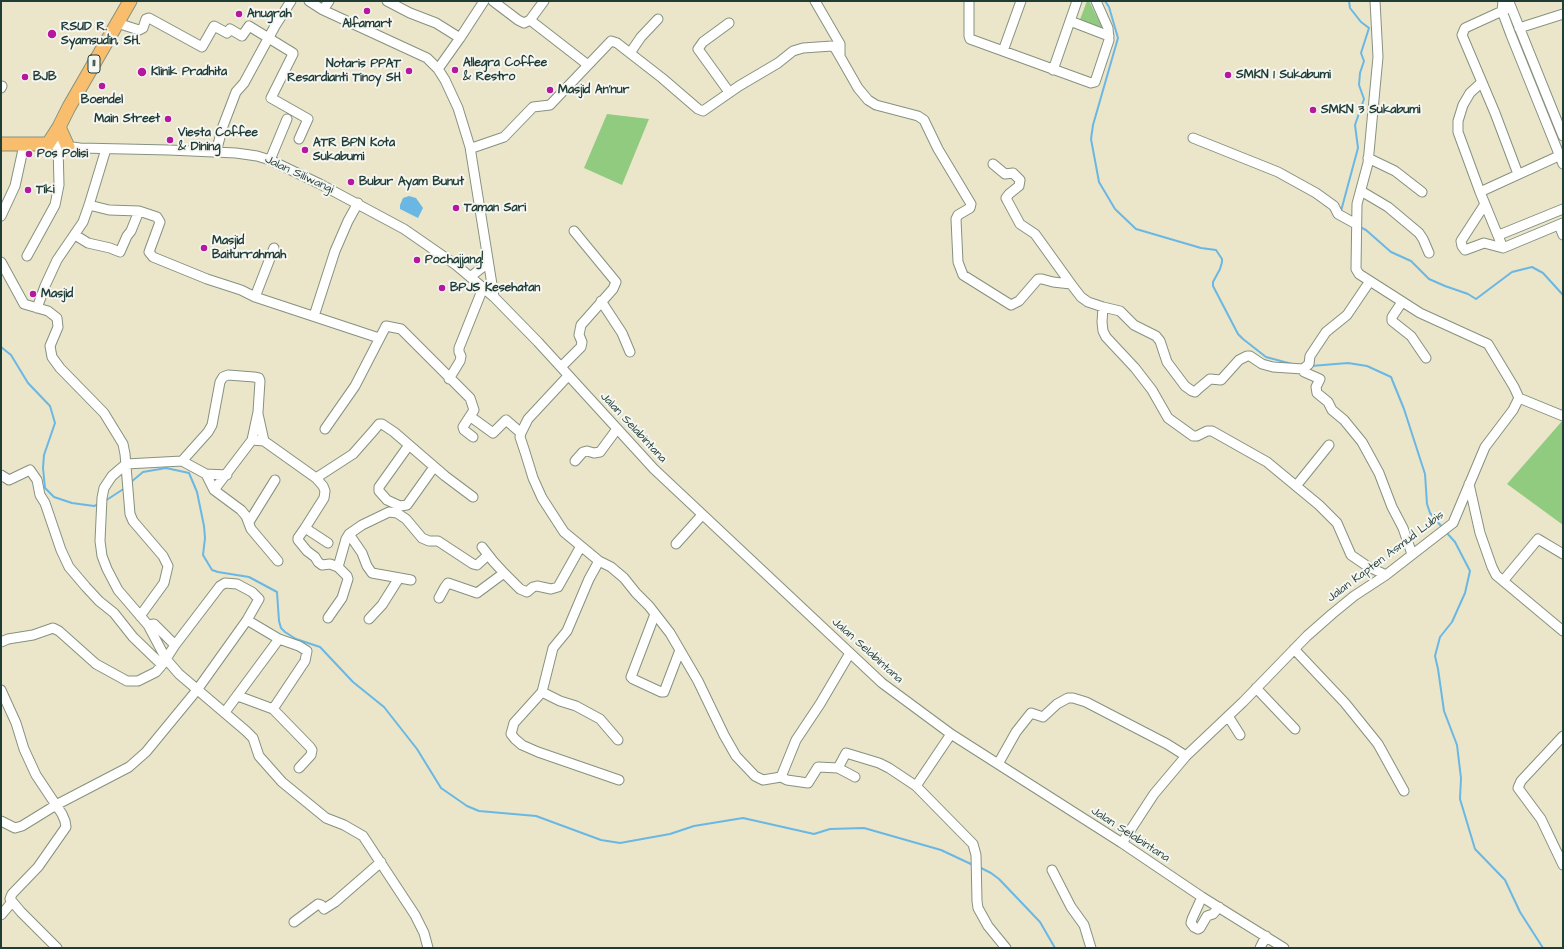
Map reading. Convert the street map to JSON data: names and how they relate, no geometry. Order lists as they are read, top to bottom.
{
  "streets": {
    "highway": ["11", "Jalan Siliwangi"],
    "street": ["Jalan Selabintana", "Jalan Kapten Asmud Lubis"]
  },
  "crossings": [
    ["11", "Jalan Siliwangi"],
    ["Jalan Siliwangi", "Jalan Selabintana"],
    ["Jalan Selabintana", "Jalan Kapten Asmud Lubis"]
  ],
  "places": [
    "Alfamart",
    "Anugrah",
    "RSUD R. Syamsudin, SH.",
    "Allegra Coffee & Restro",
    "Notaris PPAT Resardianti Tinoy SH",
    "Klinik Pradhita",
    "SMKN 1 Sukabumi",
    "BJB",
    "Boendel",
    "Masjid An’nur",
    "SMKN 3 Sukabumi",
    "Main Street",
    "Viesta Coffee & Dining",
    "ATR BPN Kota Sukabumi",
    "Pos Polisi",
    "Bubur Ayam Bunut",
    "Tiki",
    "Taman Sari",
    "Masjid Baiturrahmah",
    "Pochajjang!",
    "BPJS Kesehatan",
    "Masjid"
  ]
}
